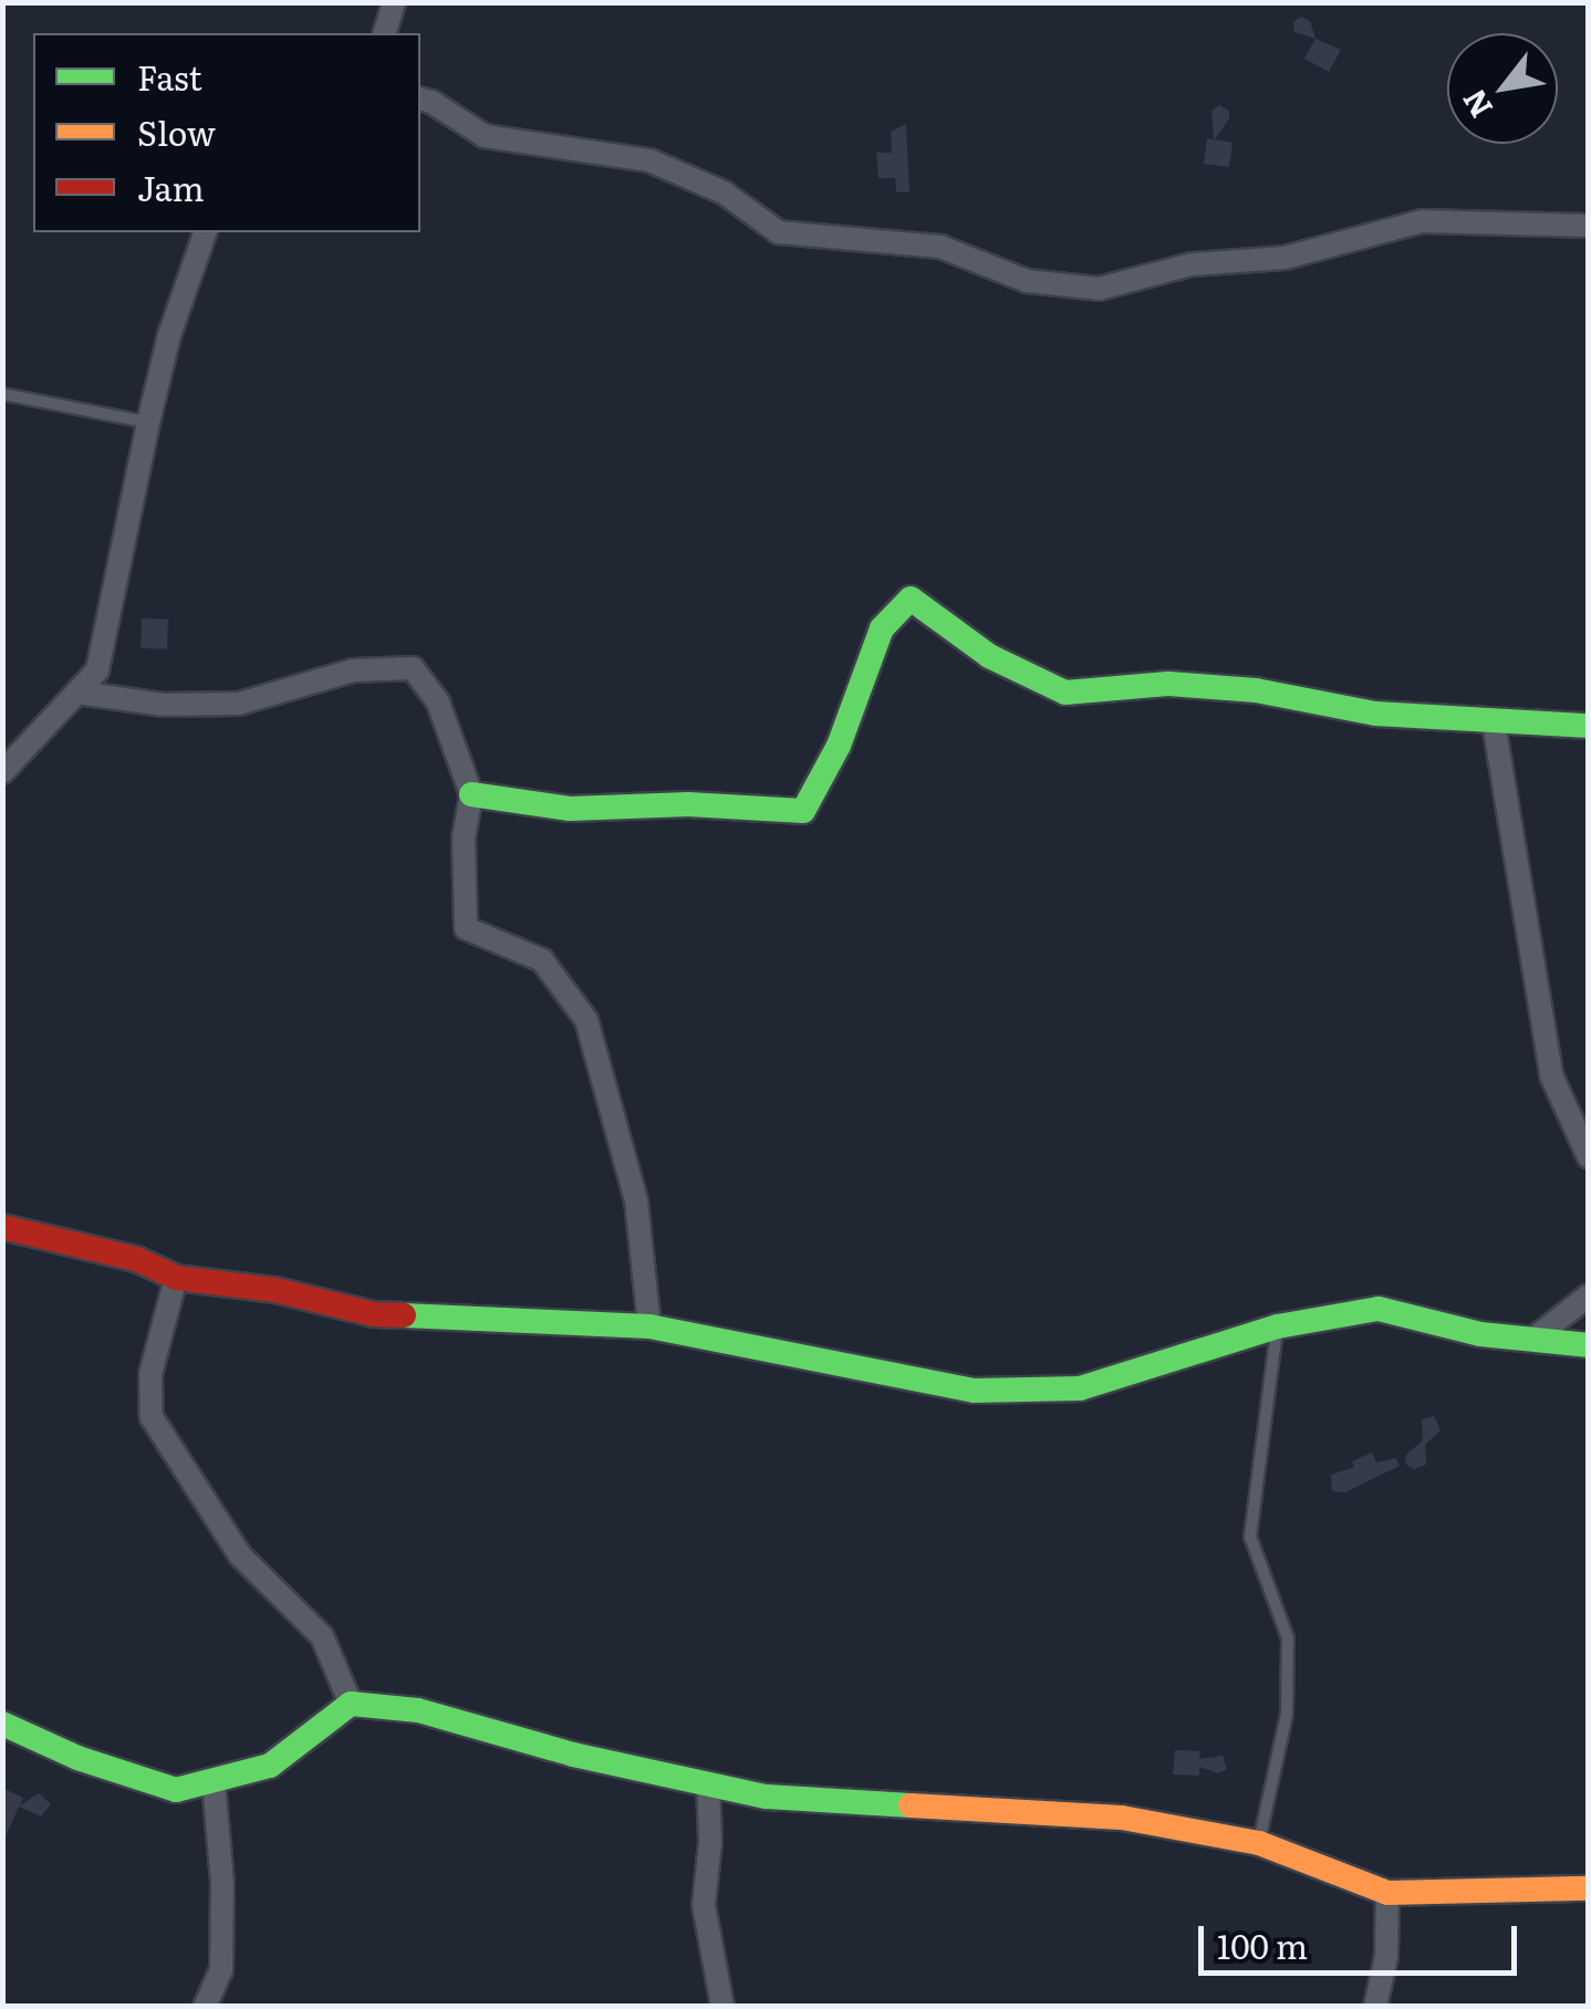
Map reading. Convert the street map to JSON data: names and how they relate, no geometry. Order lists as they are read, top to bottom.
{
  "legend": ["Fast", "Slow", "Jam"],
  "scale_bar": "100 m",
  "north": "bottom left"
}
